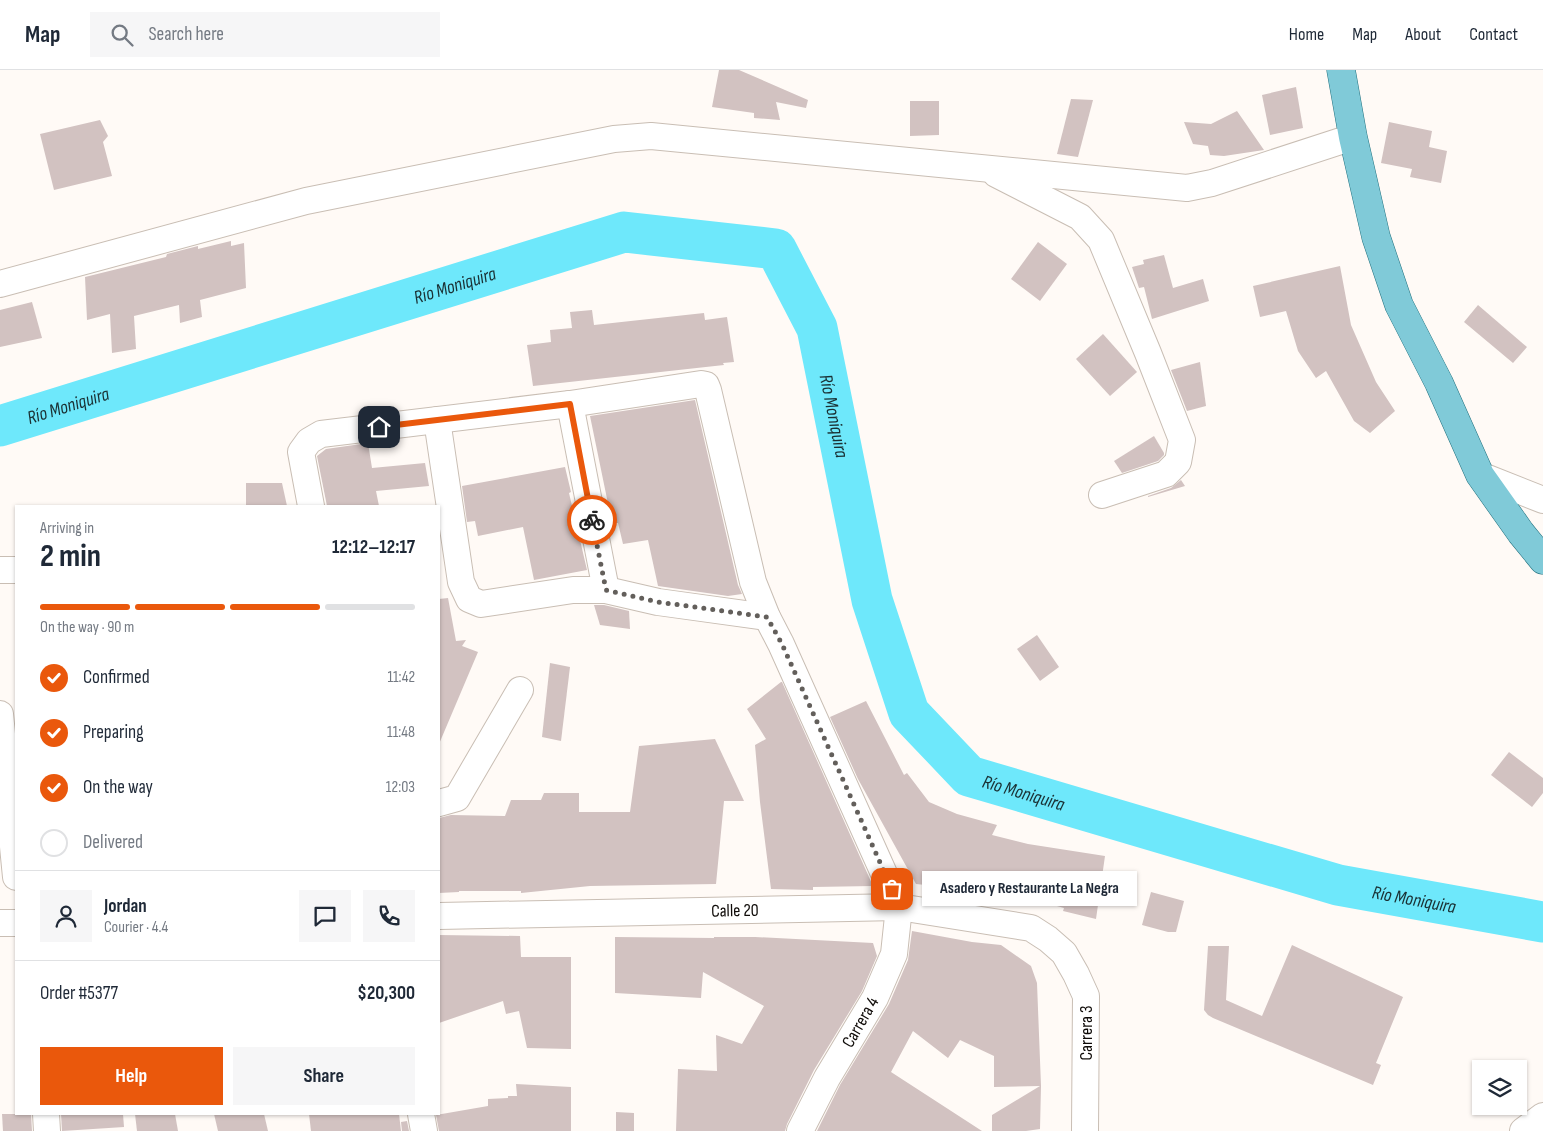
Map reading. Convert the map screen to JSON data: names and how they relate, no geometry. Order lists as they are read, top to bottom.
{
  "streets": {
    "street": ["Calle 20", "Carrera 4", "Carrera 3"]
  },
  "crossings": [
    ["Calle 20", "Carrera 4"],
    ["Calle 20", "Carrera 3"]
  ],
  "water": ["Río Moniquira"],
  "places": ["Asadero y Restaurante La Negra"],
  "page": {
    "header": "Map",
    "search": "Search here",
    "nav": [
      "Home",
      "Map",
      "About",
      "Contact"
    ],
    "heading": ["2 min", "Arriving in", "12:12–12:17"],
    "panel": [
      "Jordan",
      "Courier · 4.4",
      "Order #5377",
      "$20,300"
    ],
    "bar": "On the way · 90 m",
    "list": [
      ["Confirmed", "11:42"],
      ["Preparing", "11:48"],
      ["On the way", "12:03"],
      "Delivered"
    ],
    "bubble": "Asadero y Restaurante La Negra",
    "buttons": ["Help", "Share"]
  }
}
